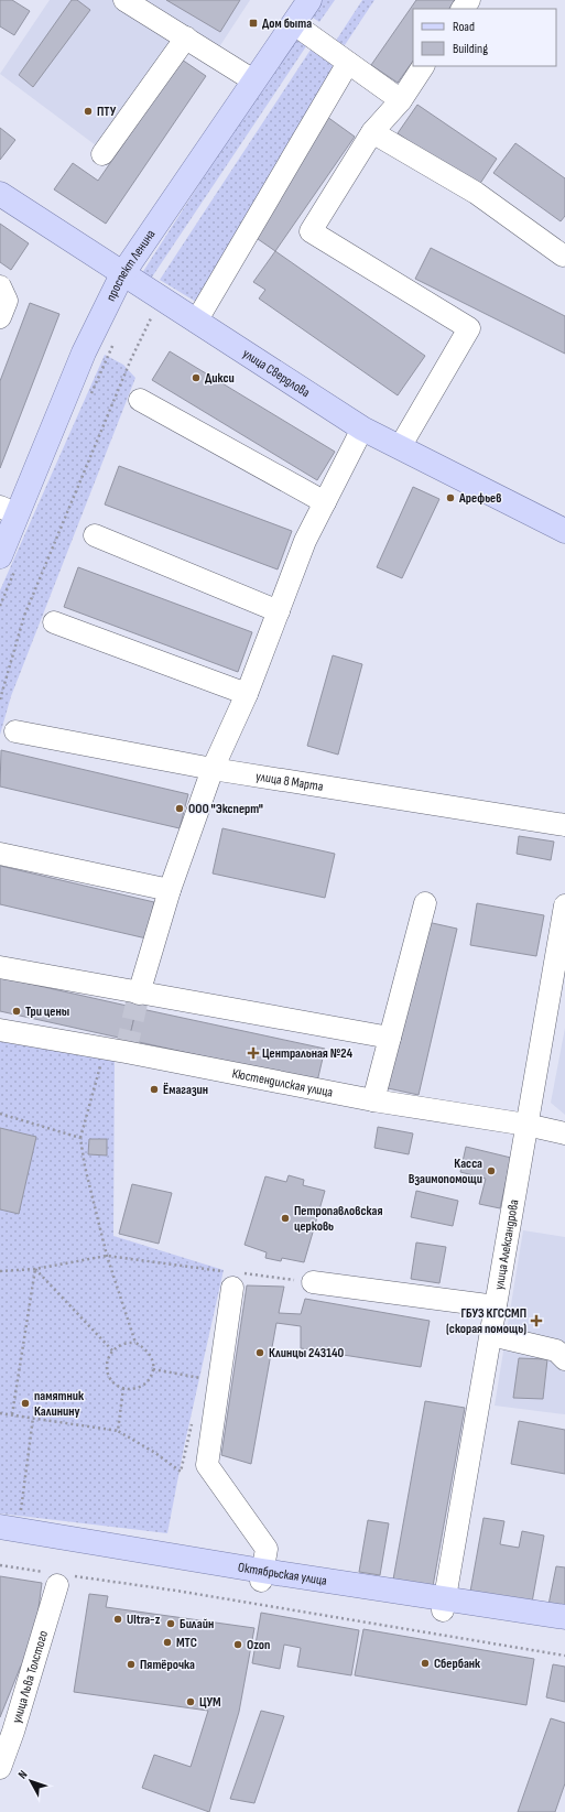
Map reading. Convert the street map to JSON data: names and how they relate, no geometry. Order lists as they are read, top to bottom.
{
  "streets": {
    "main road": ["проспект Ленина", "улица Свердлова", "Октябрьская улица"],
    "street": [
      "улица 8 Марта",
      "Кюстендилская улица",
      "улица Александрова",
      "улица Льва Толстого"
    ]
  },
  "crossings": [
    ["проспект Ленина", "улица Свердлова"],
    ["Кюстендилская улица", "улица Александрова"],
    ["улица Александрова", "Октябрьская улица"]
  ],
  "places": {
    "transit": ["Дом быта"],
    "other": [
      "ПТУ",
      "Дикси",
      "Арефьев",
      "ООО \"Эксперт\"",
      "Три цены",
      "Ёмагазин",
      "Касса Взаимопомощи",
      "Петропавловская церковь",
      "Клинцы 243140",
      "памятник Калинину",
      "Ultra-z",
      "Билайн",
      "МТС",
      "Ozon",
      "Сбербанк",
      "Пятёрочка",
      "ЦУМ"
    ],
    "health": ["Центральная №24", "ГБУЗ КГССМП (скорая помощь)"]
  },
  "legend": ["Road", "Building"],
  "north": "top left"
}
